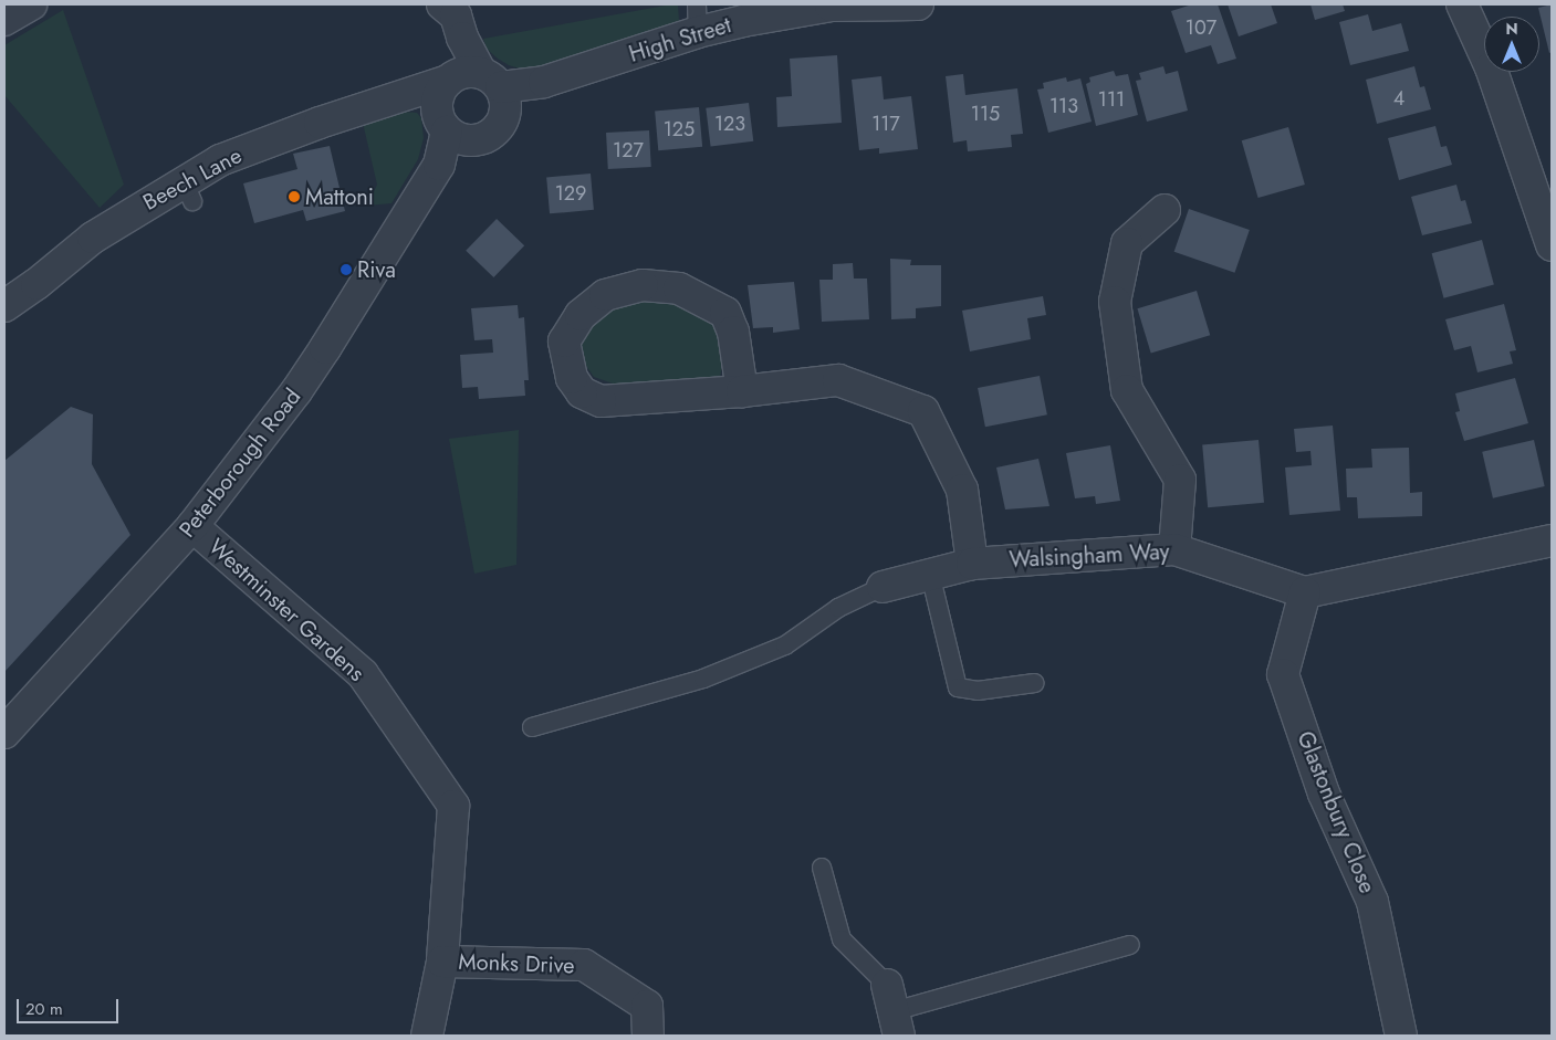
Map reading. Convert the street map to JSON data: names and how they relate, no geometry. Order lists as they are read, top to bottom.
{
  "streets": {
    "street": [
      "High Street",
      "Beech Lane",
      "Peterborough Road",
      "Walsingham Way",
      "Westminster Gardens",
      "Glastonbury Close",
      "Monks Drive"
    ]
  },
  "crossings": [
    ["High Street", "Beech Lane"],
    ["High Street", "Peterborough Road"],
    ["Beech Lane", "Peterborough Road"],
    ["Peterborough Road", "Westminster Gardens"],
    ["Walsingham Way", "Glastonbury Close"],
    ["Westminster Gardens", "Monks Drive"]
  ],
  "places": ["Mattoni", "Riva"],
  "house_numbers": [
    "107",
    "4",
    "111",
    "113",
    "115",
    "123",
    "117",
    "125",
    "127",
    "129"
  ],
  "scale_bar": "20 m",
  "north": "top"
}
